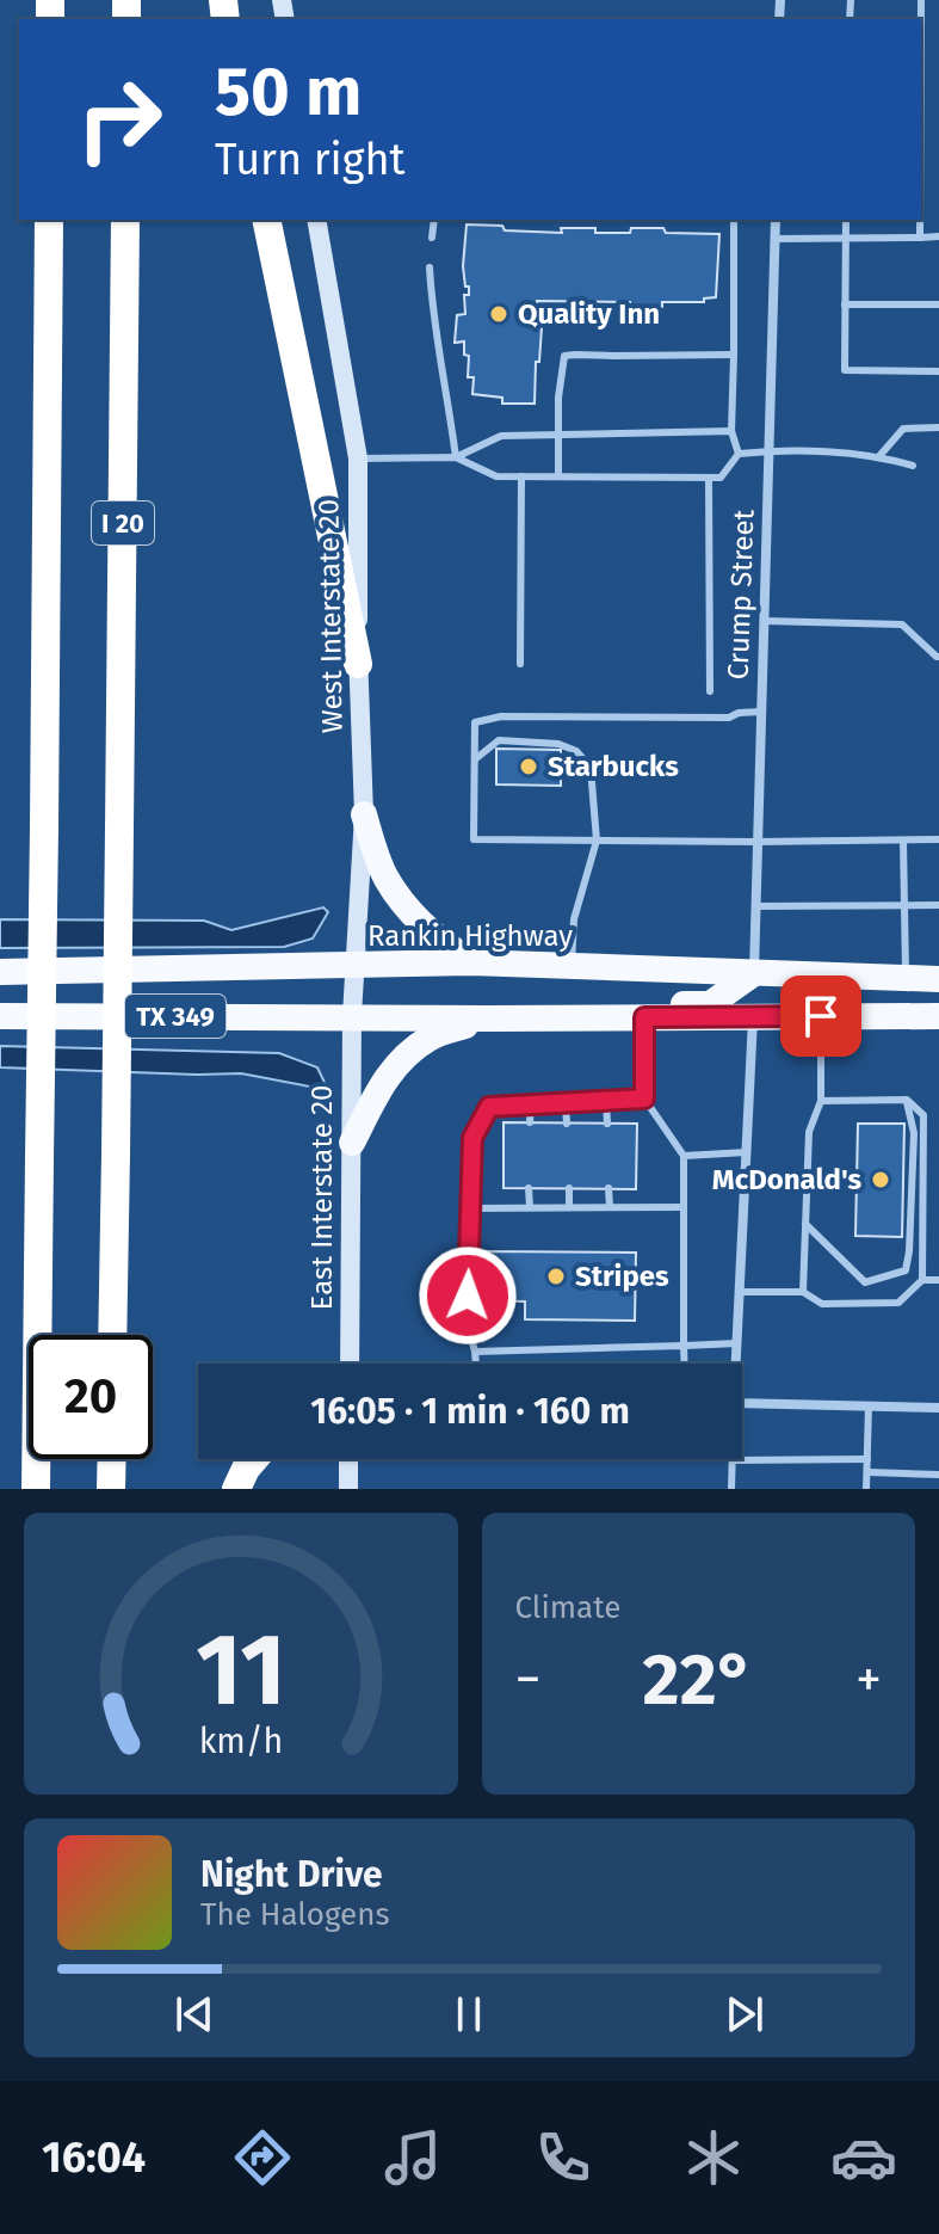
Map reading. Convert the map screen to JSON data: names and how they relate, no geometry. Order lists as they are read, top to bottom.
{
  "streets": {
    "highway": ["I 20", "Rankin Highway", "TX 349"],
    "main road": ["West Interstate 20", "East Interstate 20"],
    "street": ["Crump Street"]
  },
  "crossings": [
    ["Crump Street", "Rankin Highway"],
    ["West Interstate 20", "Rankin Highway"],
    ["West Interstate 20", "TX 349"],
    ["West Interstate 20", "East Interstate 20"],
    ["TX 349", "East Interstate 20"]
  ],
  "places": [
    "Quality Inn",
    "Starbucks",
    "McDonald's",
    "Stripes"
  ],
  "page": {
    "turn": ["50 m", "Turn right"],
    "limit": "20",
    "trip": "16:05 · 1 min · 160 m",
    "tile": "Climate",
    "heat": ["−", "22°", "+"],
    "song": ["Night Drive", "The Halogens"],
    "tabs": "16:04",
    "gauge": ["11", "km/h"]
  }
}
